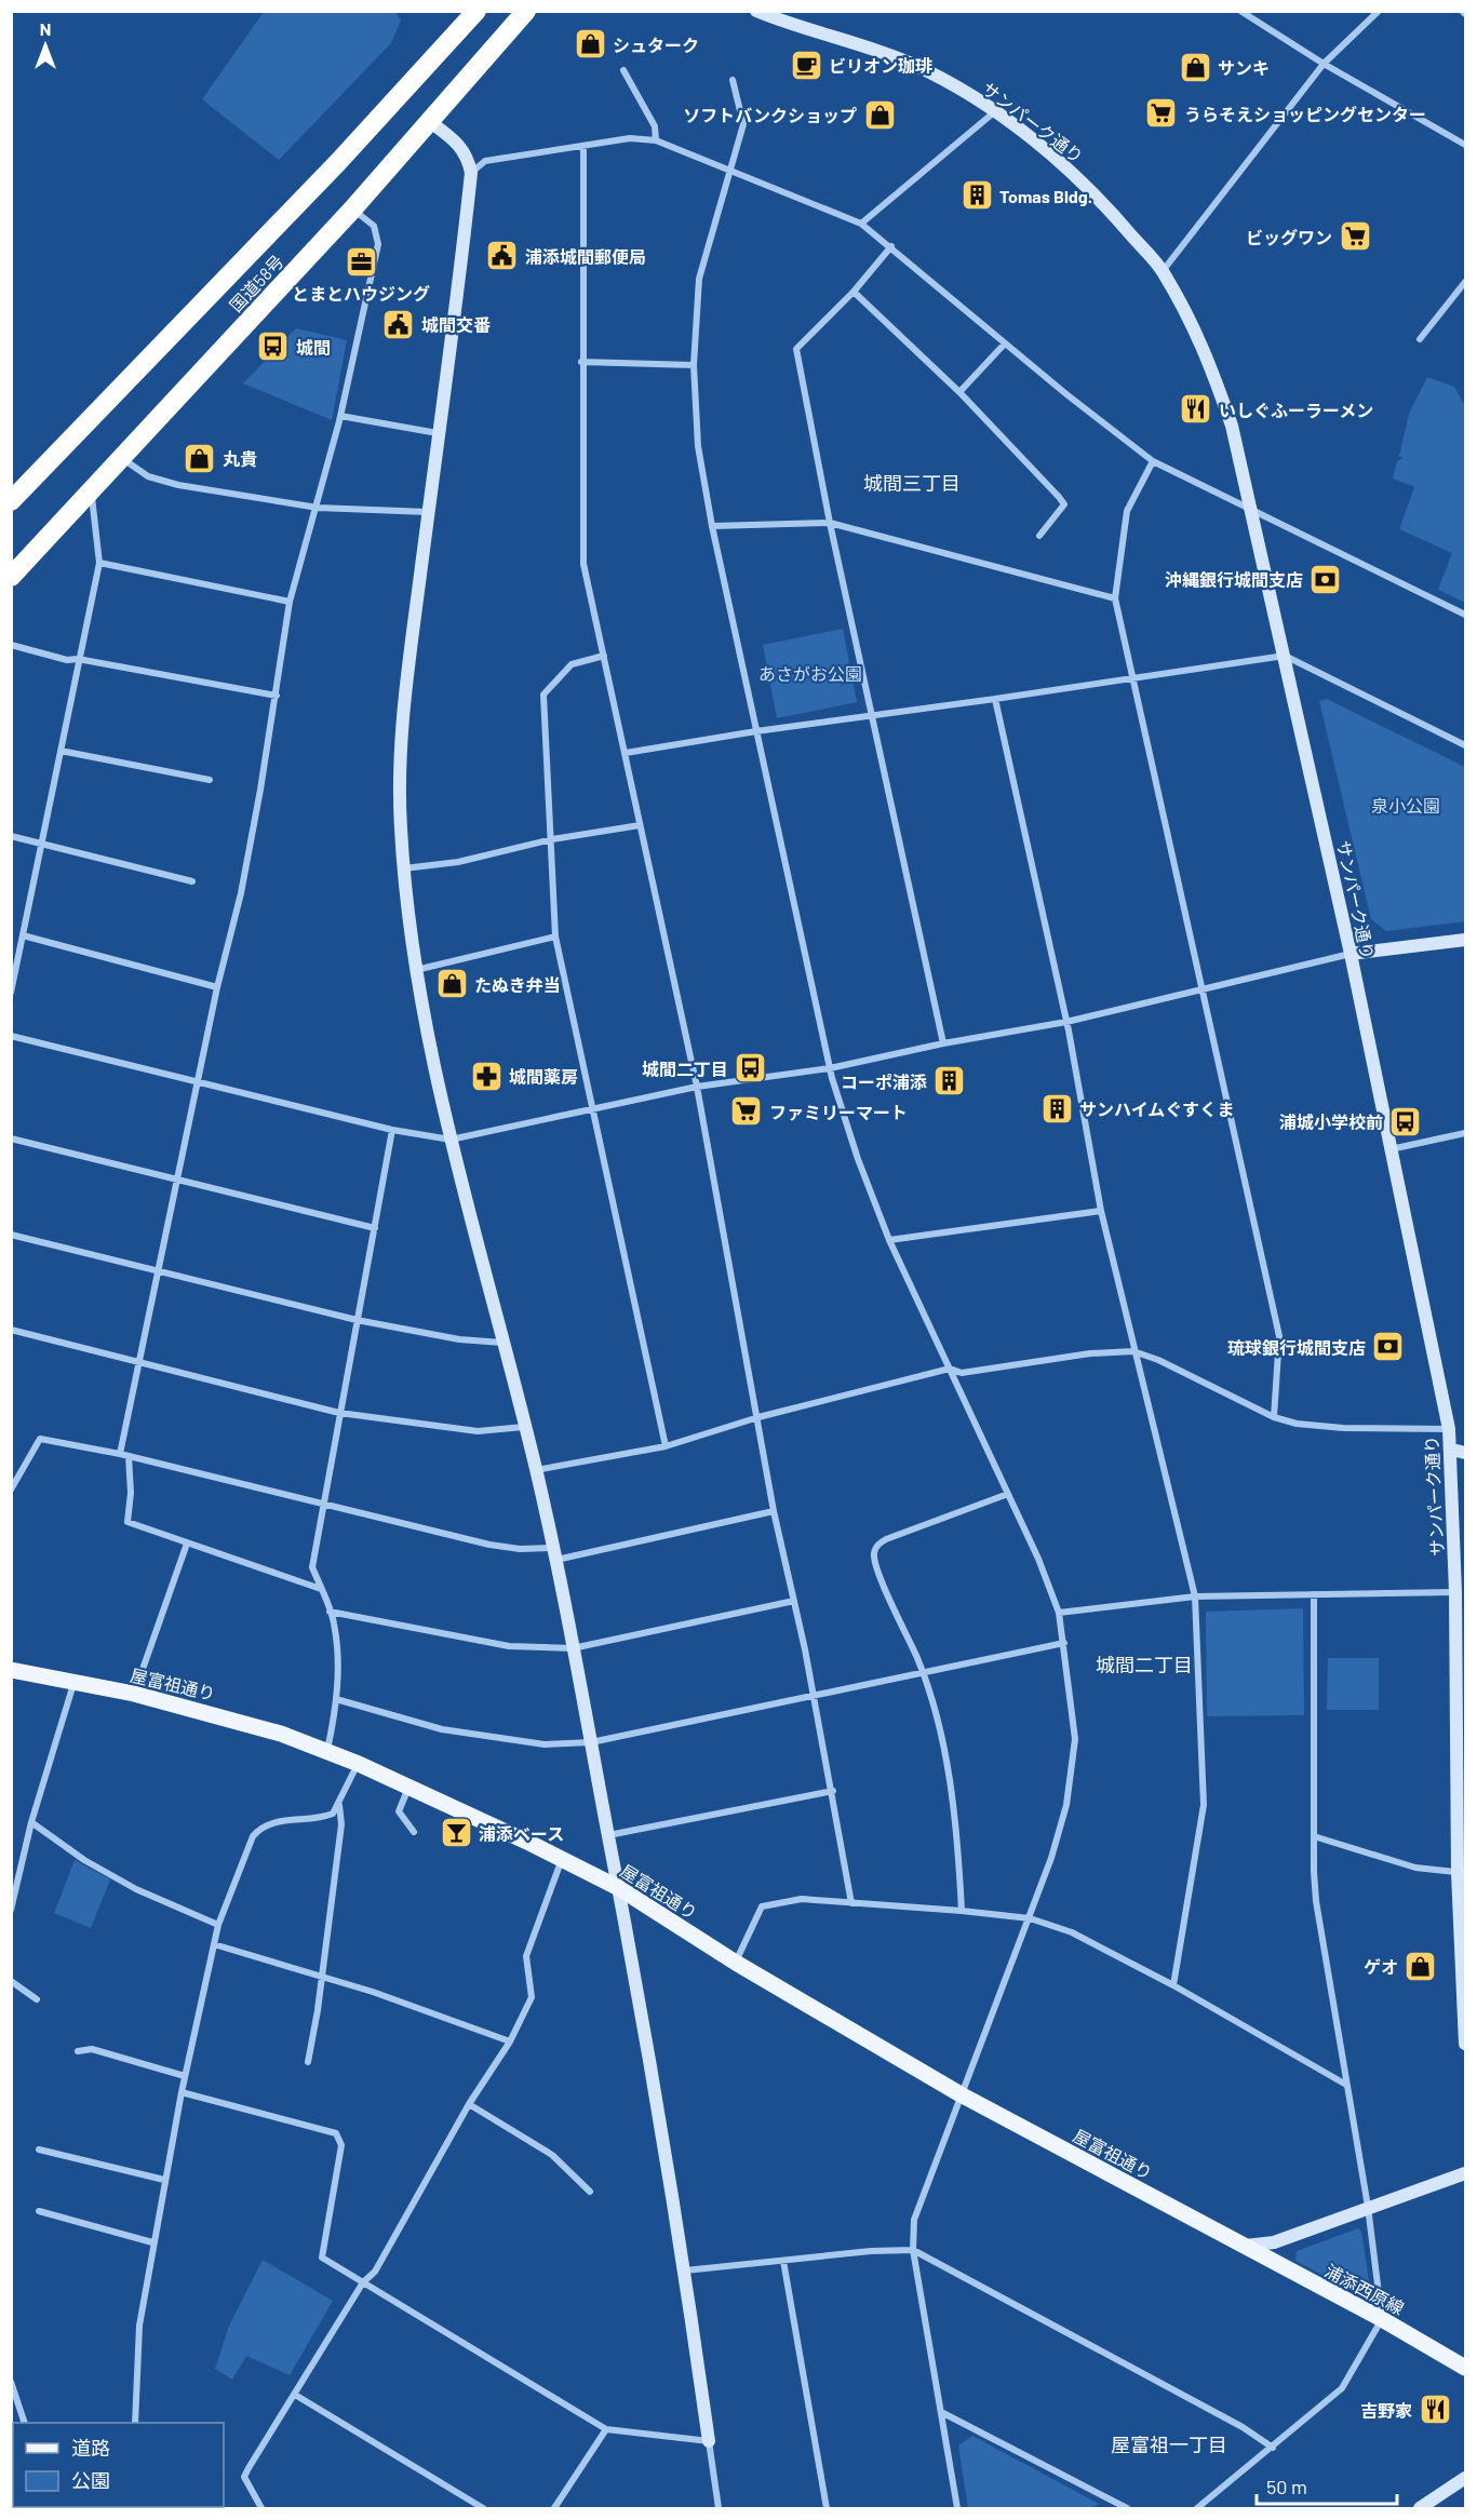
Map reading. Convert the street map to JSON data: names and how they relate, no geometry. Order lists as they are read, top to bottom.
{
  "streets": {
    "highway": ["国道58号"],
    "main road": ["屋富祖通り", "浦添西原線"],
    "street": ["サンパーク通り"]
  },
  "crossings": [
    ["屋富祖通り", "浦添西原線"]
  ],
  "districts": ["城間三丁目", "城間二丁目", "屋富祖一丁目"],
  "parks": ["あさがお公園", "泉小公園"],
  "places": {
    "shop": [
      "シュターク",
      "サンキ",
      "ソフトバンクショップ",
      "丸貴",
      "たぬき弁当",
      "ゲオ"
    ],
    "cafe": ["ビリオン珈琲"],
    "supermarket": ["うらそえショッピングセンター", "ビッグワン", "ファミリーマート"],
    "building": ["Tomas Bldg.", "コーポ浦添", "サンハイムぐすくま"],
    "public building": ["浦添城間郵便局", "城間交番"],
    "office": ["とまとハウジング"],
    "bus stop": ["城間", "城間二丁目", "浦城小学校前"],
    "restaurant": ["いしぐふーラーメン", "吉野家"],
    "bank": ["沖縄銀行城間支店", "琉球銀行城間支店"],
    "pharmacy": ["城間薬房"],
    "bar": ["浦添ベース"]
  },
  "legend": ["道路", "公園"],
  "scale_bar": "50 m",
  "north": "top"
}
